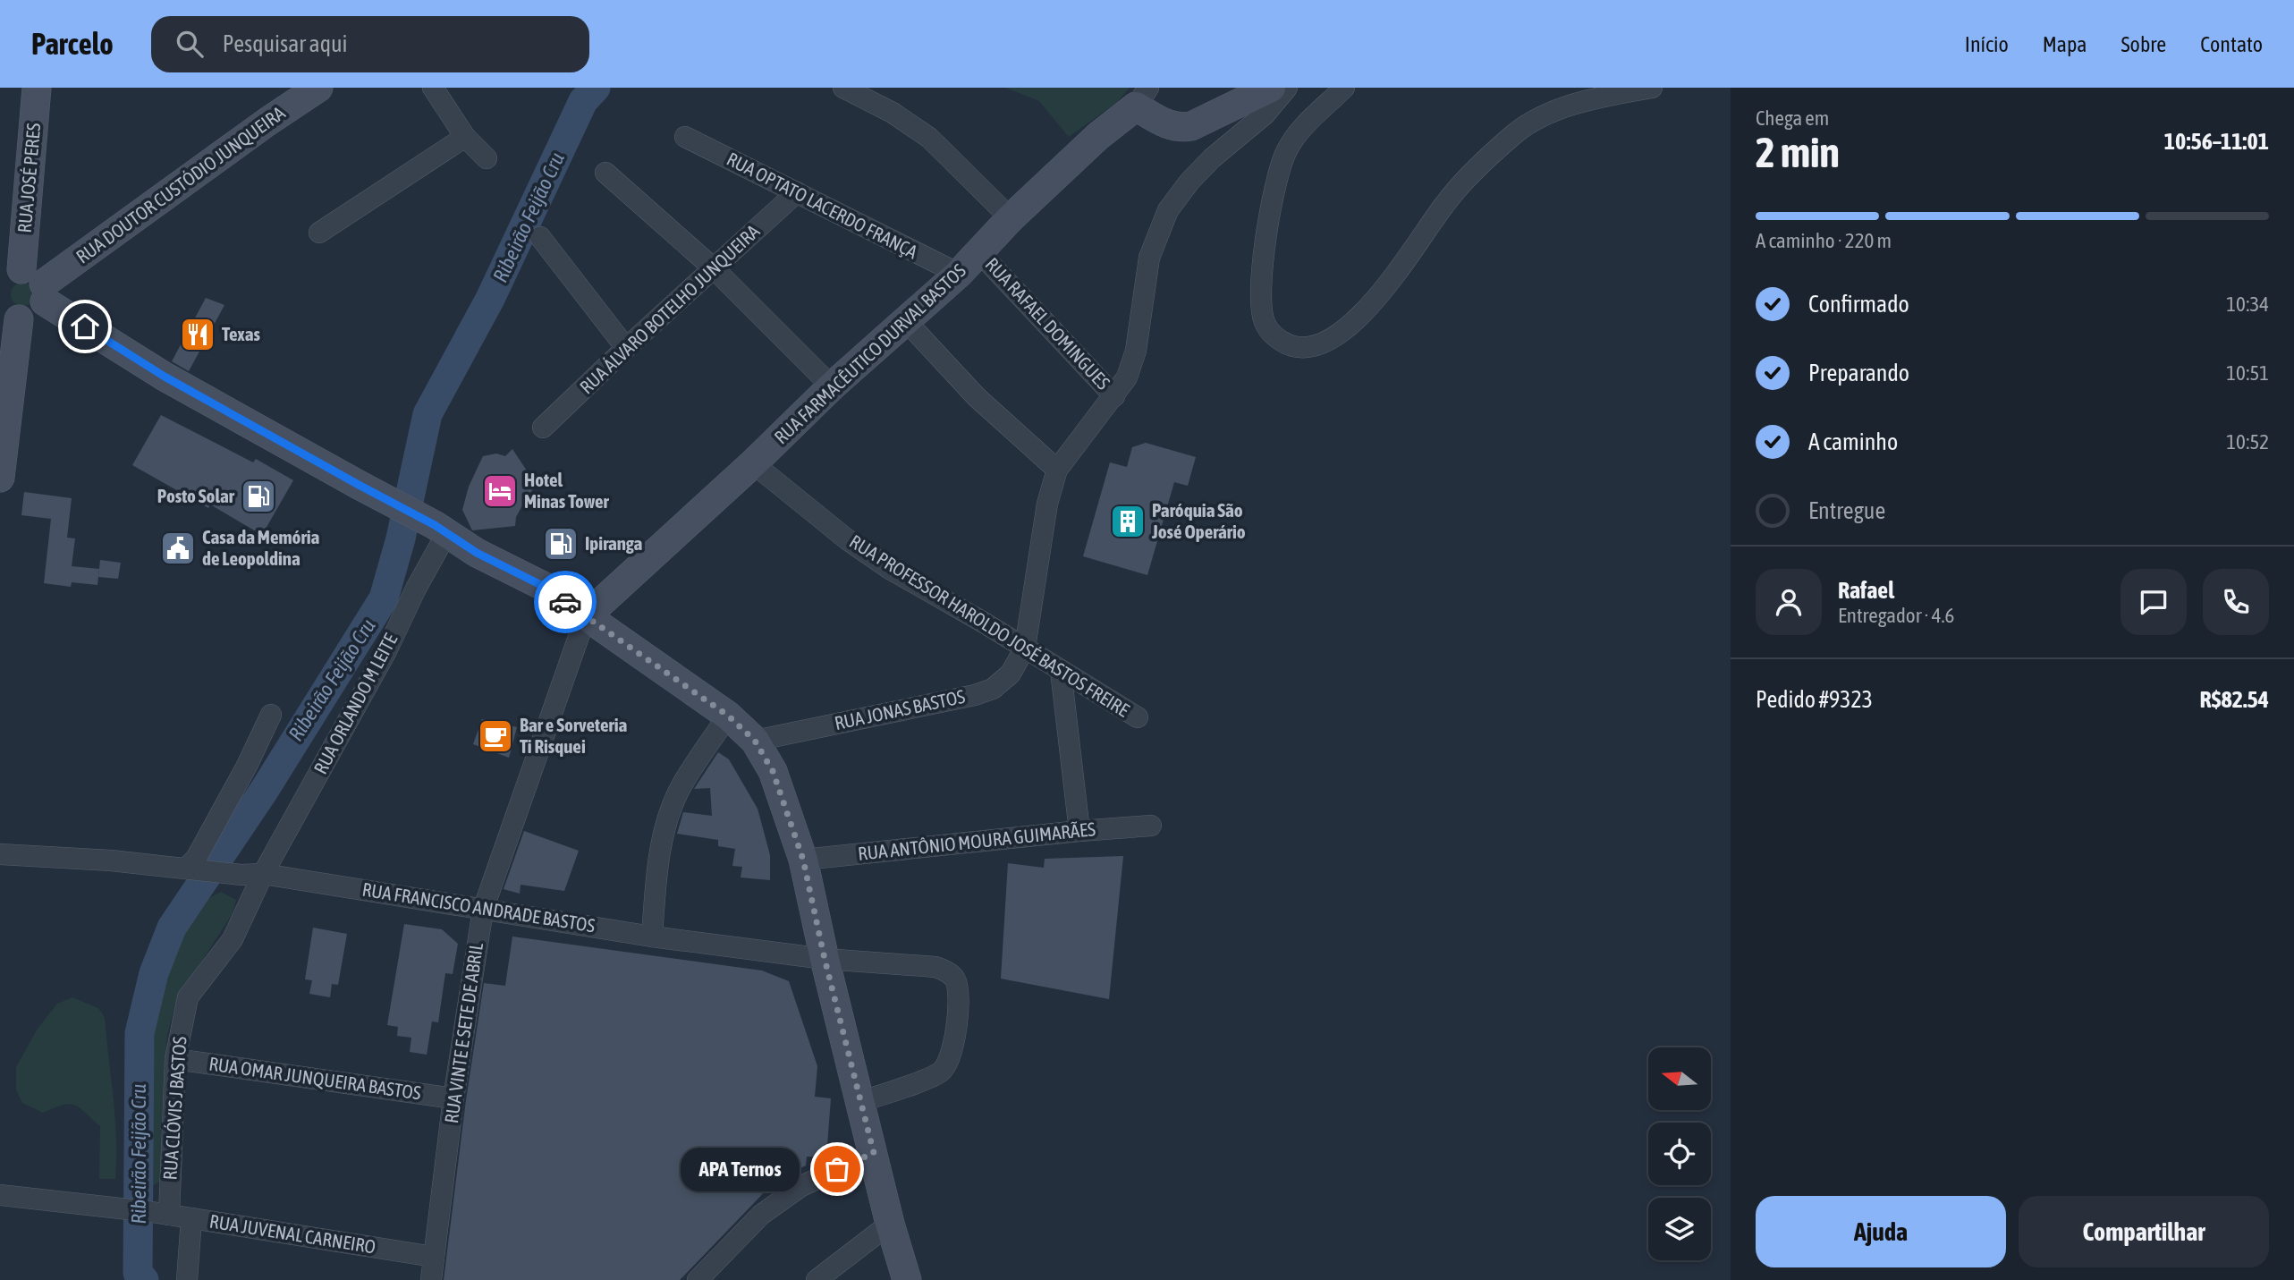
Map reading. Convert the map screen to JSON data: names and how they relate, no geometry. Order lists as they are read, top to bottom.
{
  "streets": {
    "main road": ["RUA JOSÉ PERES", "RUA DOUTOR CUSTÓDIO JUNQUEIRA", "RUA FARMACÊUTICO DURVAL BASTOS"],
    "street": [
      "RUA OPTATO LACERDO FRANÇA",
      "RUA ÁLVARO BOTELHO JUNQUEIRA",
      "RUA RAFAEL DOMINGUES",
      "RUA PROFESSOR HAROLDO JOSÉ BASTOS FREIRE",
      "RUA ORLANDO M LEITE",
      "RUA JONAS BASTOS",
      "RUA ANTÔNIO MOURA GUIMARÃES",
      "RUA FRANCISCO ANDRADE BASTOS",
      "RUA VINTE E SETE DE ABRIL",
      "RUA OMAR JUNQUEIRA BASTOS",
      "RUA CLÓVIS J BASTOS",
      "RUA JUVENAL CARNEIRO"
    ]
  },
  "crossings": [
    ["RUA JOSÉ PERES", "RUA DOUTOR CUSTÓDIO JUNQUEIRA"],
    ["RUA OPTATO LACERDO FRANÇA", "RUA ÁLVARO BOTELHO JUNQUEIRA"],
    ["RUA OPTATO LACERDO FRANÇA", "RUA FARMACÊUTICO DURVAL BASTOS"],
    ["RUA RAFAEL DOMINGUES", "RUA FARMACÊUTICO DURVAL BASTOS"],
    ["RUA FARMACÊUTICO DURVAL BASTOS", "RUA PROFESSOR HAROLDO JOSÉ BASTOS FREIRE"],
    ["RUA FARMACÊUTICO DURVAL BASTOS", "RUA VINTE E SETE DE ABRIL"],
    ["RUA PROFESSOR HAROLDO JOSÉ BASTOS FREIRE", "RUA JONAS BASTOS"],
    ["RUA ORLANDO M LEITE", "RUA FRANCISCO ANDRADE BASTOS"],
    ["RUA ORLANDO M LEITE", "RUA CLÓVIS J BASTOS"],
    ["RUA FRANCISCO ANDRADE BASTOS", "RUA VINTE E SETE DE ABRIL"],
    ["RUA FRANCISCO ANDRADE BASTOS", "RUA CLÓVIS J BASTOS"],
    ["RUA VINTE E SETE DE ABRIL", "RUA OMAR JUNQUEIRA BASTOS"],
    ["RUA VINTE E SETE DE ABRIL", "RUA JUVENAL CARNEIRO"],
    ["RUA OMAR JUNQUEIRA BASTOS", "RUA CLÓVIS J BASTOS"],
    ["RUA CLÓVIS J BASTOS", "RUA JUVENAL CARNEIRO"]
  ],
  "water": ["Ribeirão Feijão Cru"],
  "places": {
    "restaurant": ["Texas"],
    "hotel": ["Hotel Minas Tower"],
    "fuel station": ["Posto Solar", "Ipiranga"],
    "building": ["Paróquia São José Operário"],
    "public building": ["Casa da Memória de Leopoldina"],
    "cafe": ["Bar e Sorveteria Ti Risquei"],
    "other": ["APA Ternos"]
  },
  "north": "left",
  "page": {
    "header": "Parcelo",
    "search": "Pesquisar aqui",
    "nav": [
      "Início",
      "Mapa",
      "Sobre",
      "Contato"
    ],
    "heading": ["2 min", "Chega em", "10:56–11:01"],
    "panel": [
      "Rafael",
      "Entregador · 4.6",
      "Pedido #9323",
      "R$82.54"
    ],
    "bar": "A caminho · 220 m",
    "list": [
      ["Confirmado", "10:34"],
      ["Preparando", "10:51"],
      ["A caminho", "10:52"],
      "Entregue"
    ],
    "bubble": "APA Ternos",
    "buttons": ["Ajuda", "Compartilhar"]
  }
}
